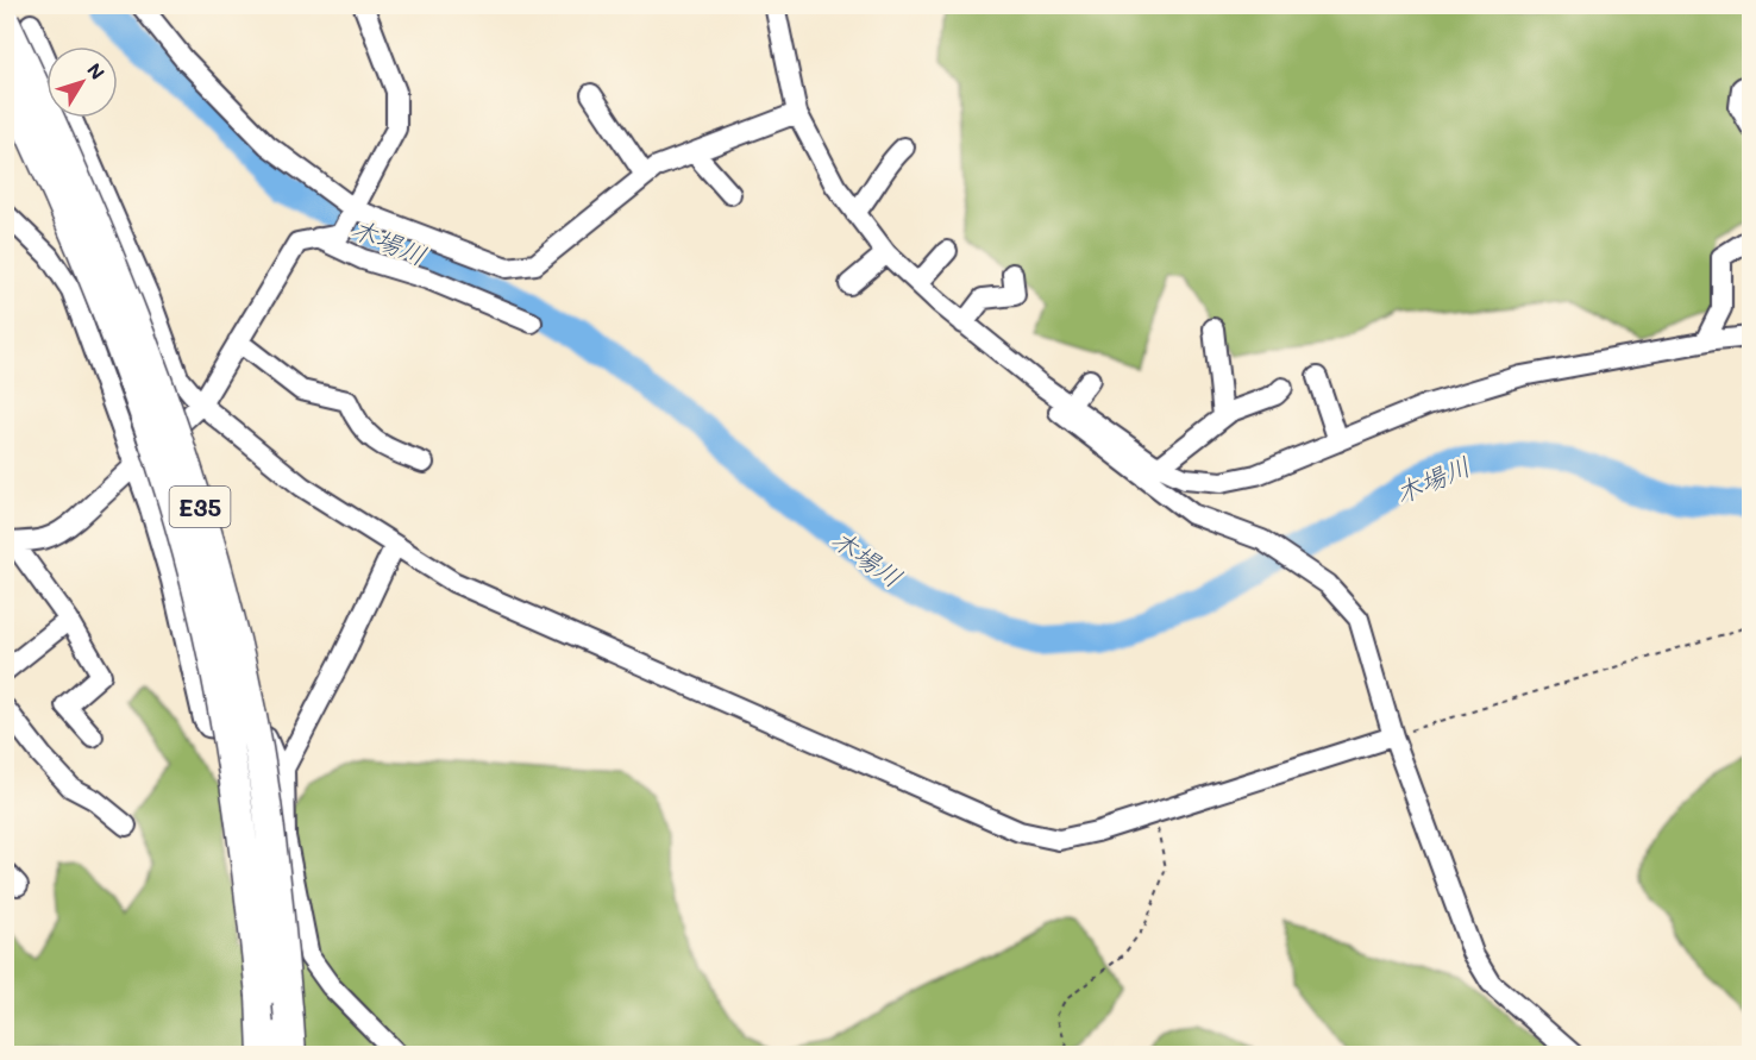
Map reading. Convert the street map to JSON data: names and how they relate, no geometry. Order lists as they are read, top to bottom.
{
  "streets": {
    "highway": ["E35"]
  },
  "water": ["木場川"],
  "north": "top right"
}
